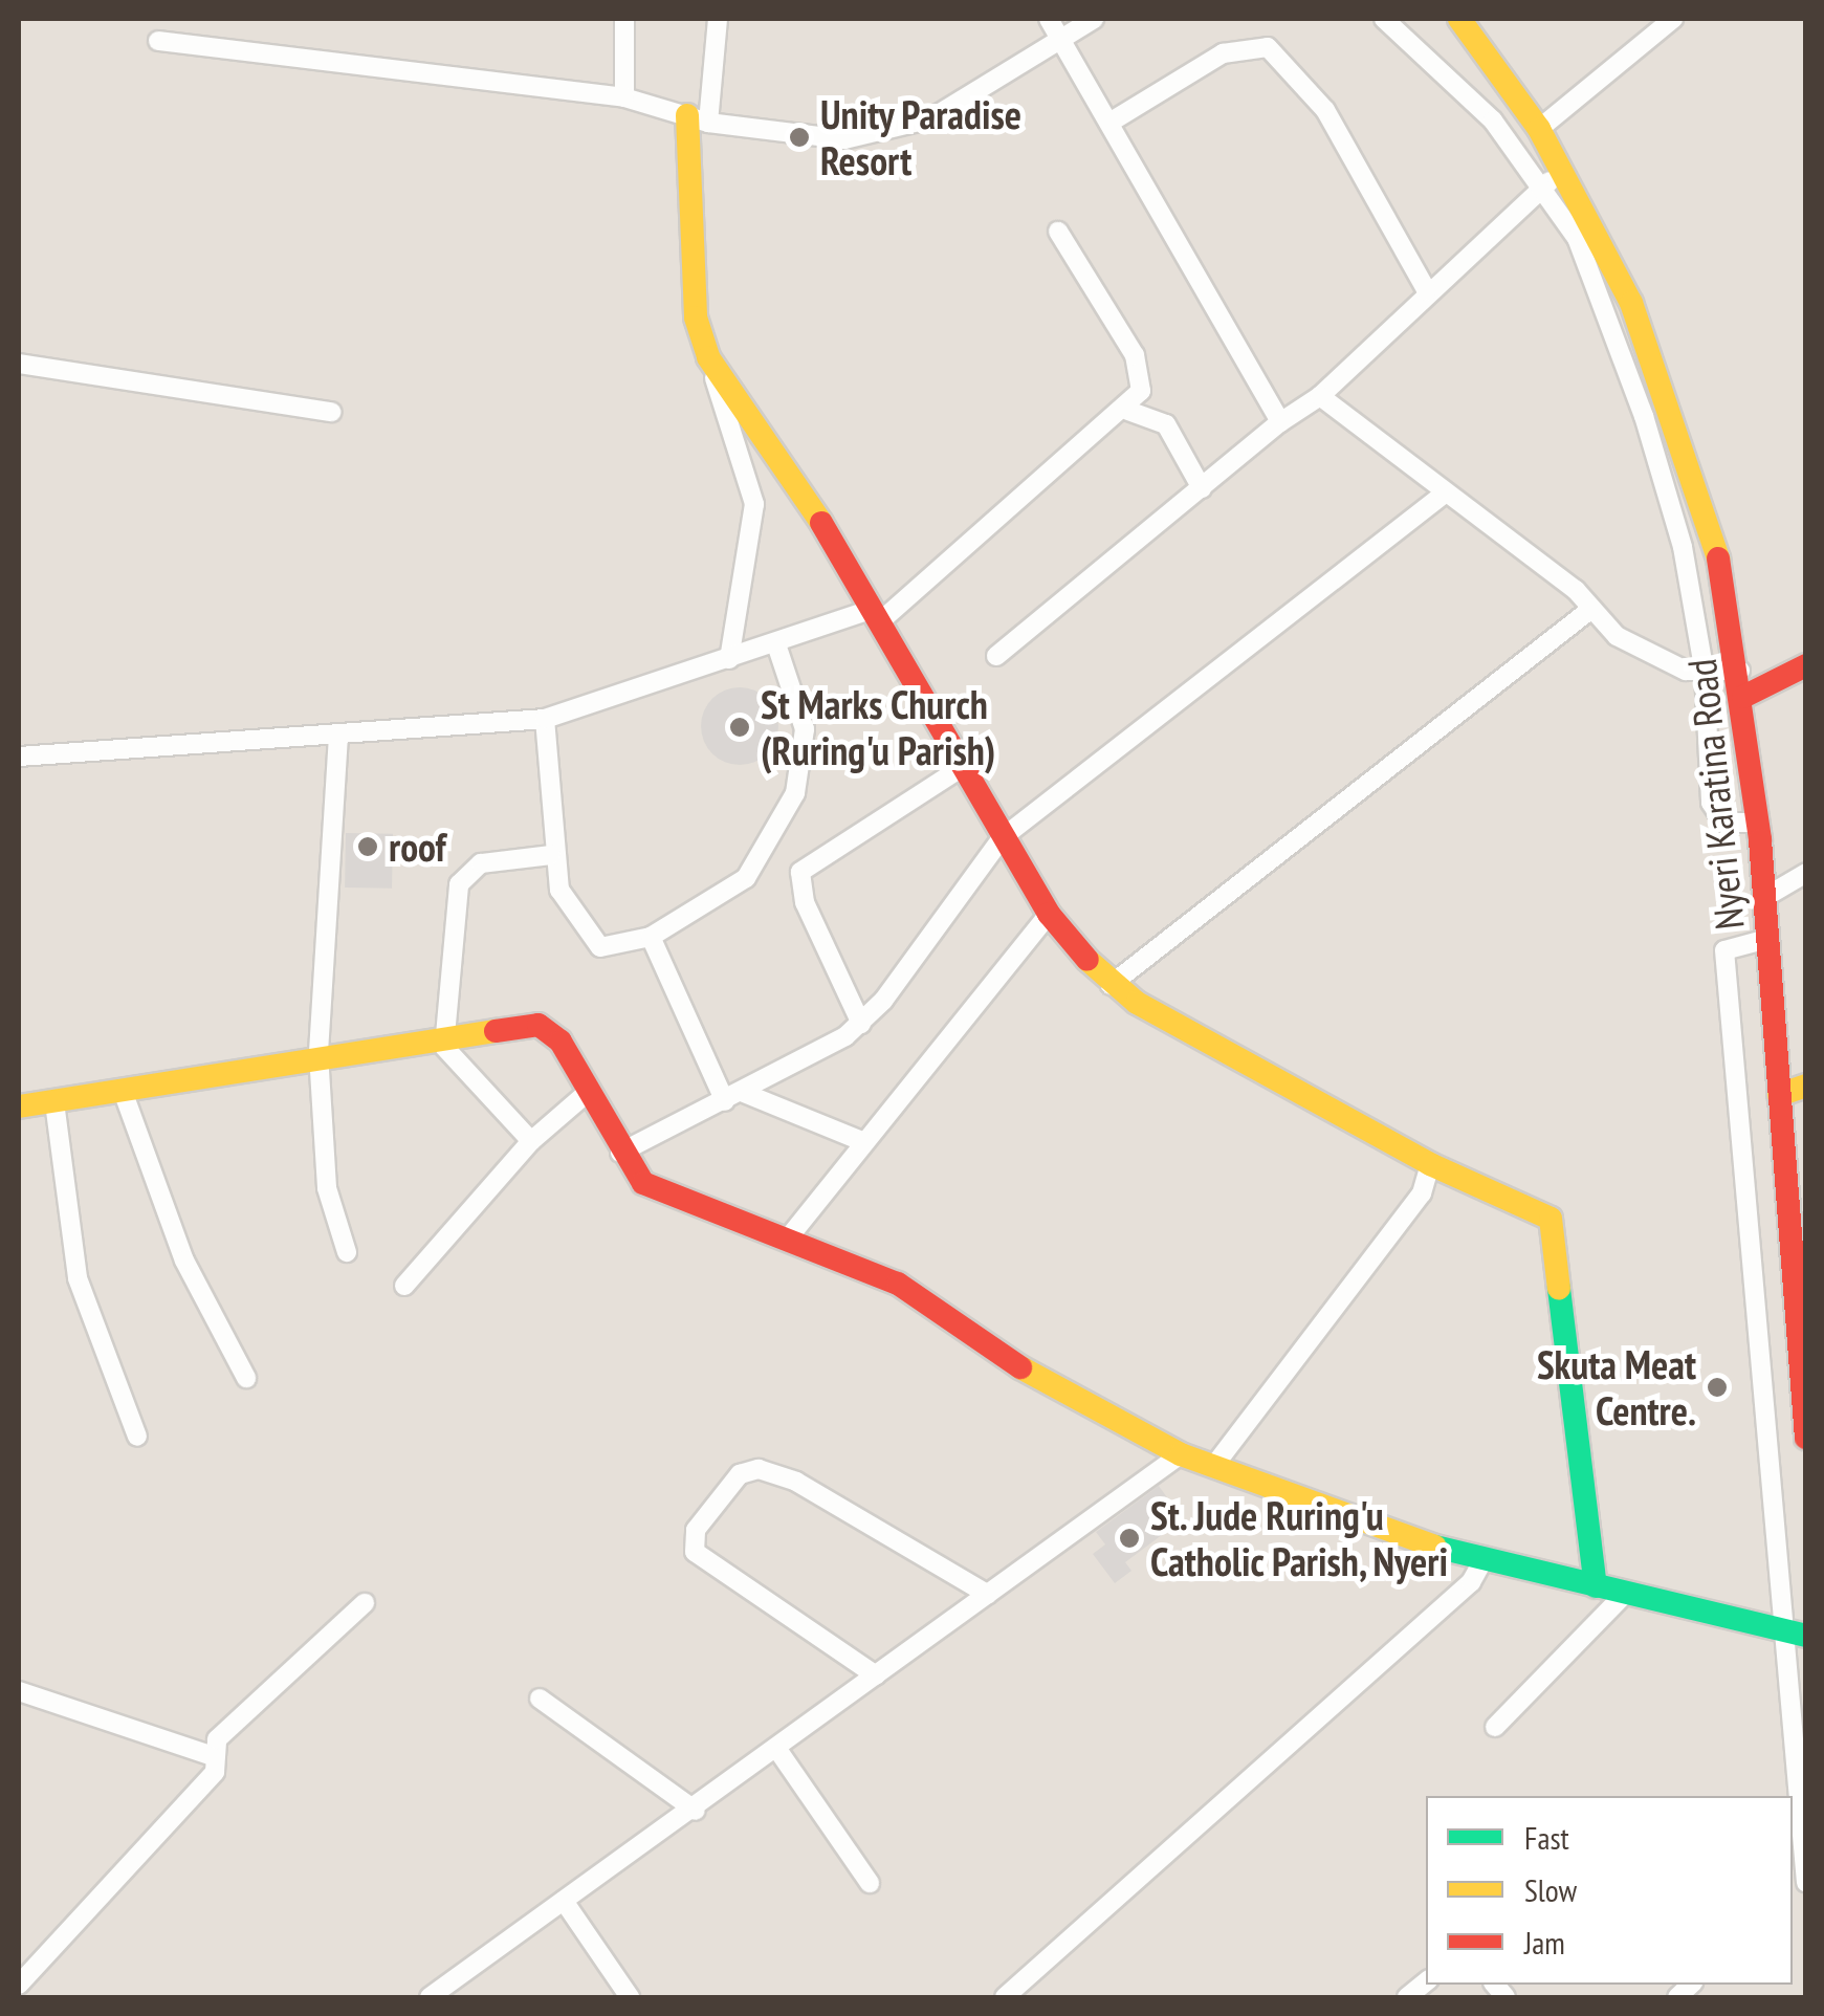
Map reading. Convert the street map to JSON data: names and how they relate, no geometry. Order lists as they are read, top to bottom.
{
  "streets": {
    "main road": ["Nyeri Karatina Road"]
  },
  "places": [
    "Unity Paradise Resort",
    "St Marks Church (Ruring'u Parish)",
    "roof",
    "Skuta Meat Centre.",
    "St. Jude Ruring'u Catholic Parish, Nyeri"
  ],
  "legend": ["Fast", "Slow", "Jam"]
}
